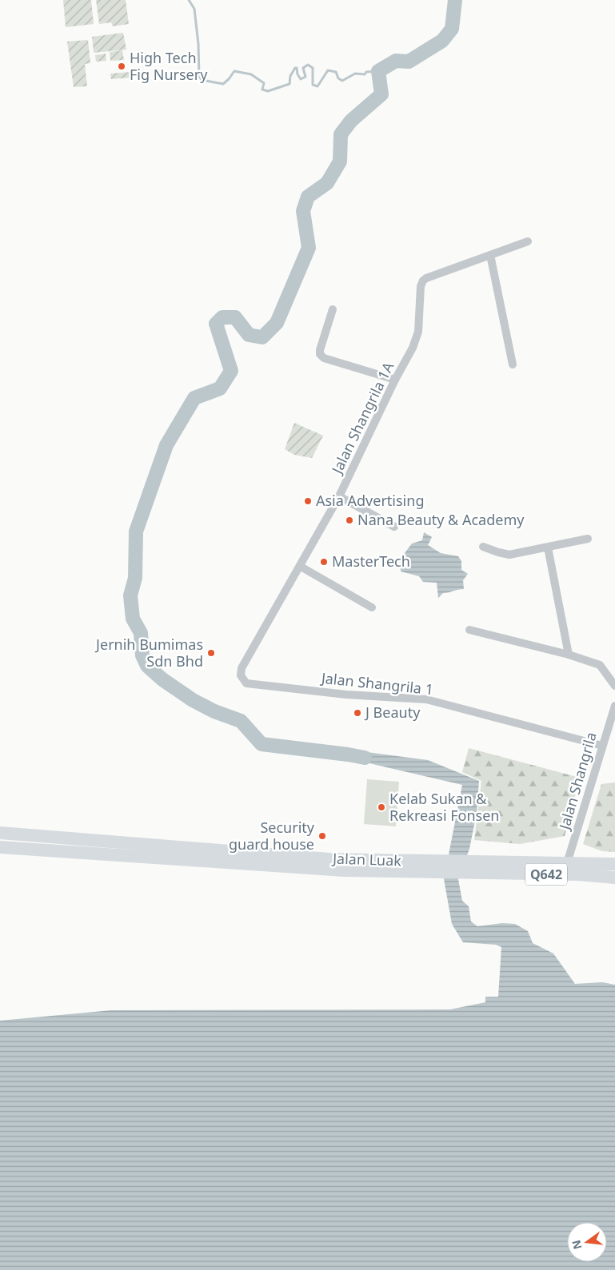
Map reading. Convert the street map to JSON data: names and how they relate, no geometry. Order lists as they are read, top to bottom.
{
  "streets": {
    "main road": ["Jalan Luak", "Q642"],
    "street": ["Jalan Shangrila 1A", "Jalan Shangrila 1", "Jalan Shangrila"]
  },
  "crossings": [
    ["Jalan Shangrila 1A", "Jalan Shangrila 1"],
    ["Jalan Shangrila 1", "Jalan Shangrila"],
    ["Jalan Shangrila", "Jalan Luak"]
  ],
  "places": [
    "High Tech Fig Nursery",
    "Asia Advertising",
    "Nana Beauty & Academy",
    "MasterTech",
    "Jernih Bumimas Sdn Bhd",
    "J Beauty",
    "Kelab Sukan & Rekreasi Fonsen",
    "Security guard house"
  ],
  "north": "left"
}
